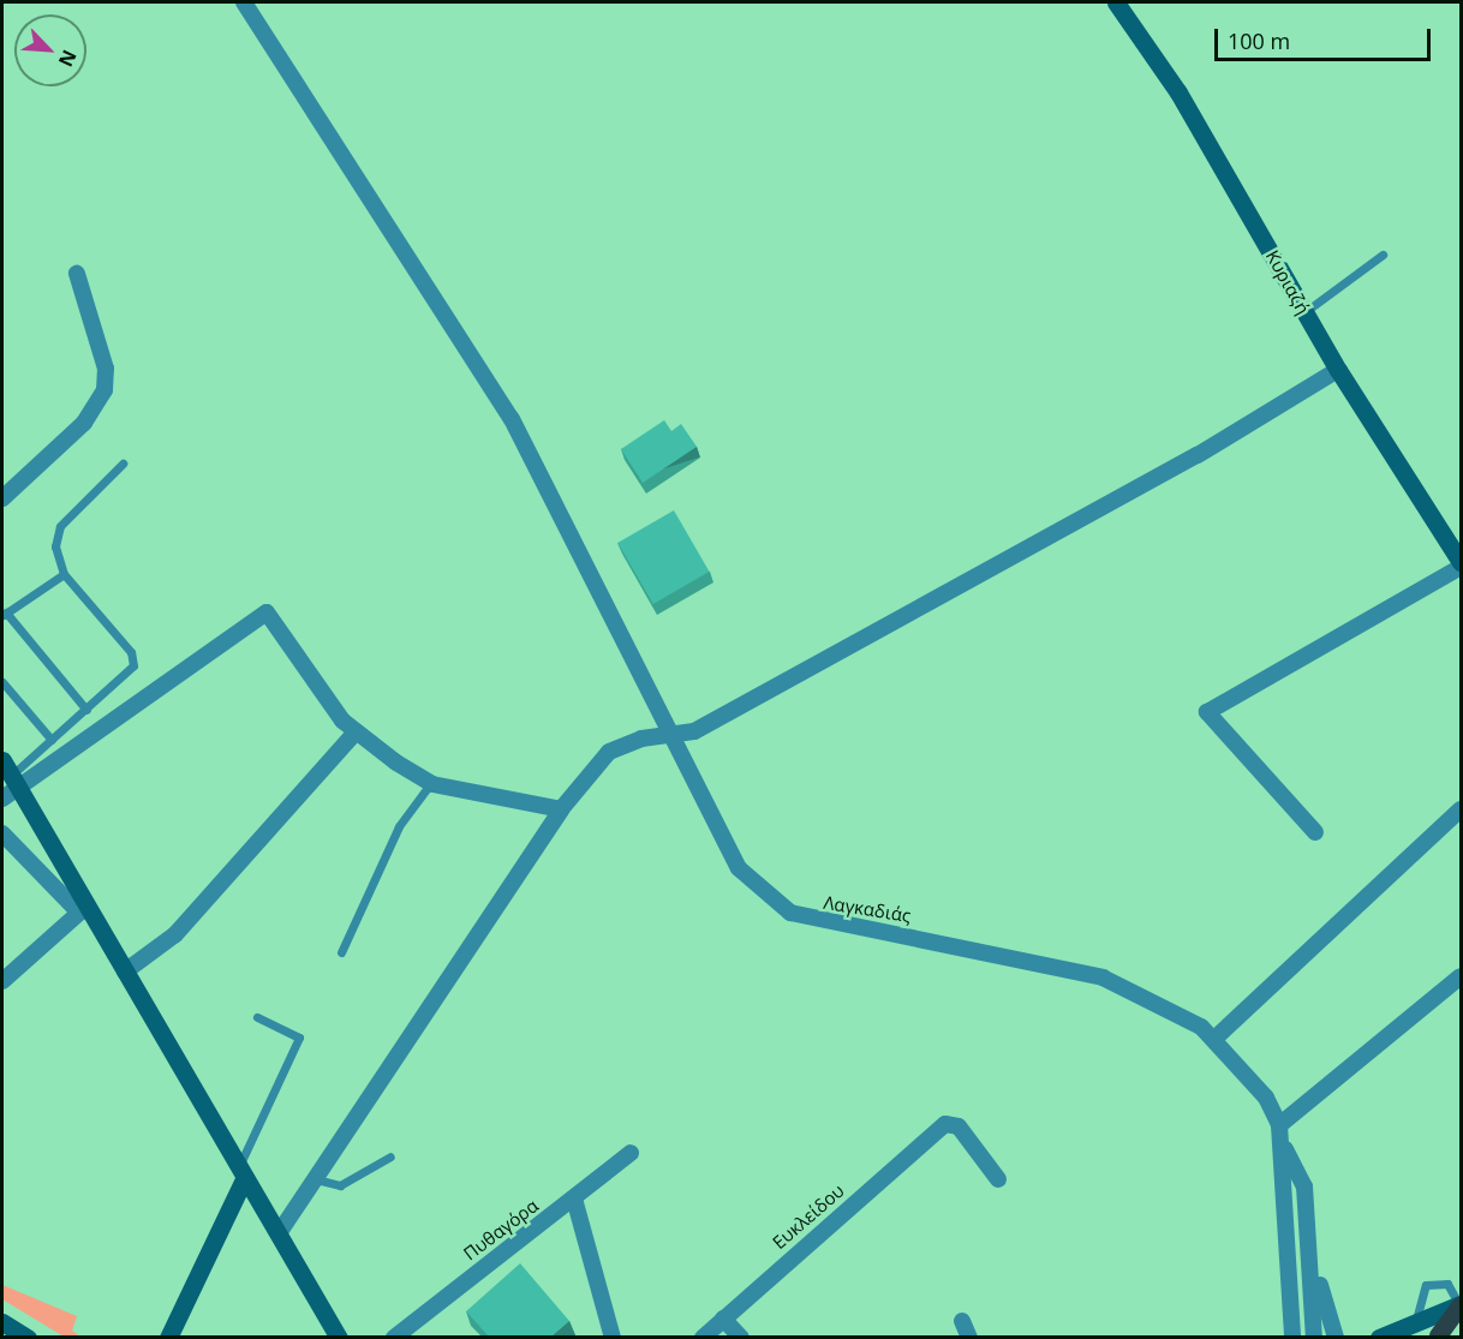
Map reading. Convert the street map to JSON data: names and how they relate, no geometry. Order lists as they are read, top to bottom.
{
  "streets": {
    "street": [
      "Κυριαζή",
      "Λαγκαδιάς",
      "Ευκλείδου",
      "Πυθαγόρα"
    ]
  },
  "scale_bar": "100 m",
  "north": "bottom right"
}
